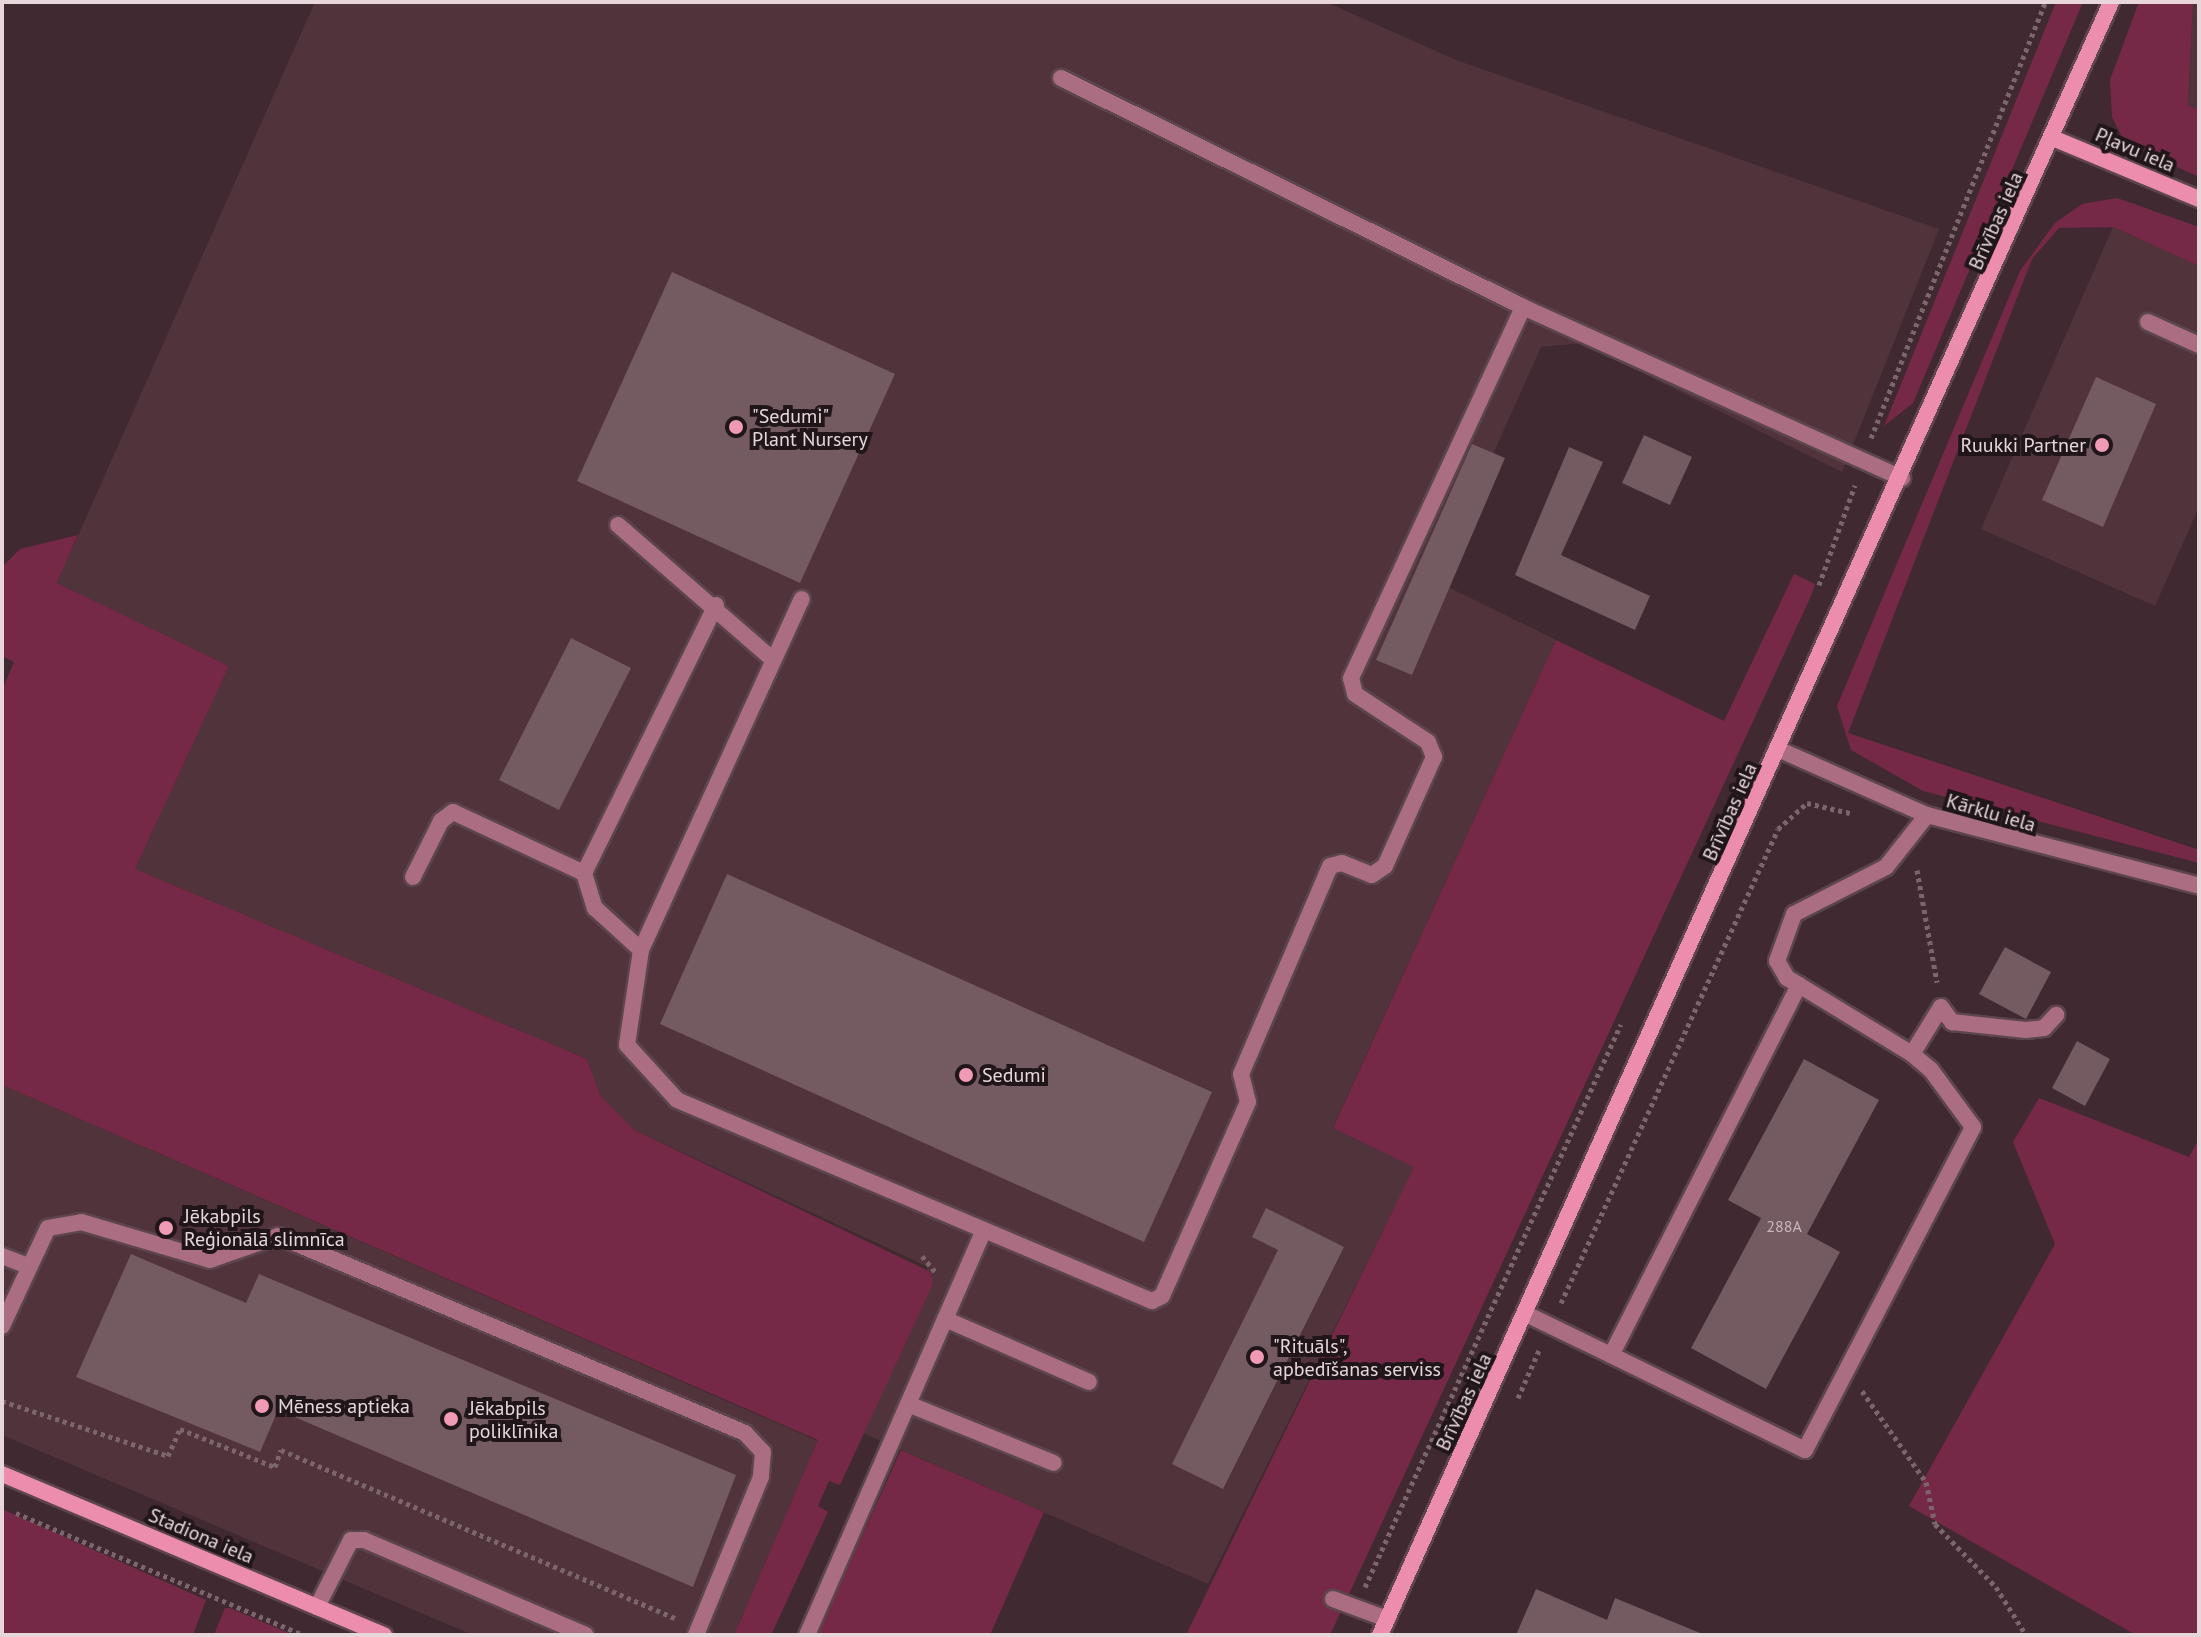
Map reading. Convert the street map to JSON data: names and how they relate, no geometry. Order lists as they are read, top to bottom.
{
  "streets": {
    "main road": ["Pļavu iela", "Brīvības iela", "Stadiona iela"],
    "street": ["Kārklu iela"]
  },
  "crossings": [
    ["Pļavu iela", "Brīvības iela"],
    ["Brīvības iela", "Kārklu iela"]
  ],
  "places": [
    "\"Sedumi\" Plant Nursery",
    "Ruukki Partner",
    "Sedumi",
    "Jēkabpils Reģionālā slimnīca",
    "\"Rituāls\", apbedīšanas serviss",
    "Mēness aptieka",
    "Jēkabpils poliklīnika"
  ],
  "house_numbers": ["288A"]
}
